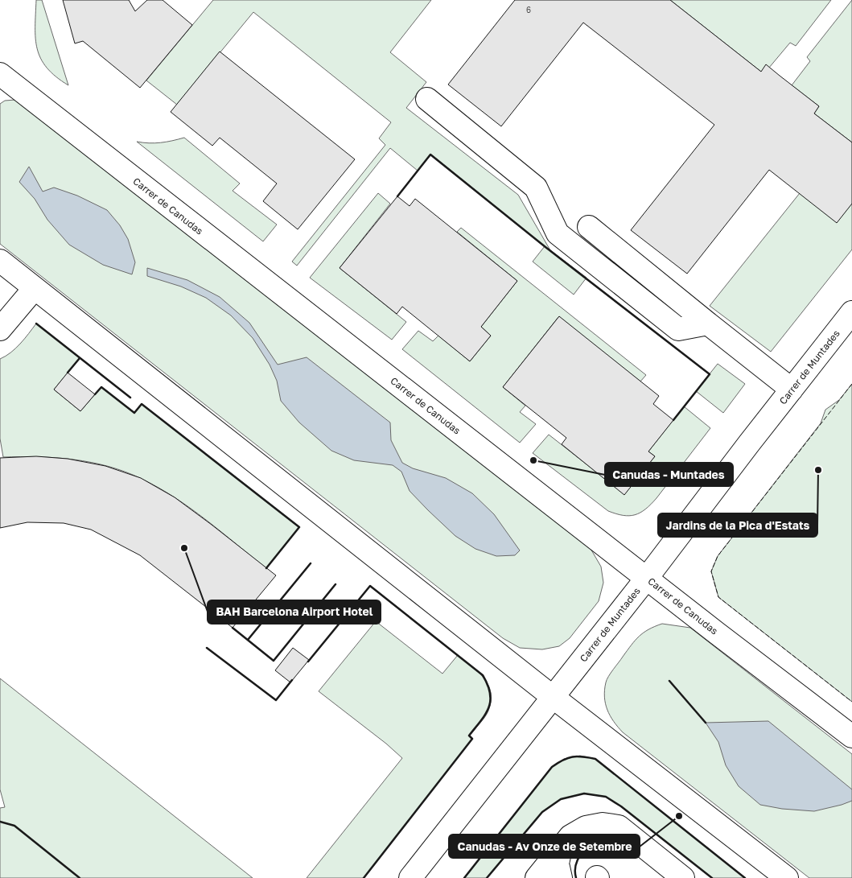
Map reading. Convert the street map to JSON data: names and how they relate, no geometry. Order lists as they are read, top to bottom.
{
  "streets": {
    "street": ["Carrer de Canudas", "Carrer de Muntades"]
  },
  "crossings": [
    ["Carrer de Canudas", "Carrer de Muntades"]
  ],
  "places": [
    "Canudas - Muntades",
    "Jardins de la Pica d'Estats",
    "BAH Barcelona Airport Hotel",
    "Canudas - Av Onze de Setembre"
  ],
  "house_numbers": ["6"]
}
